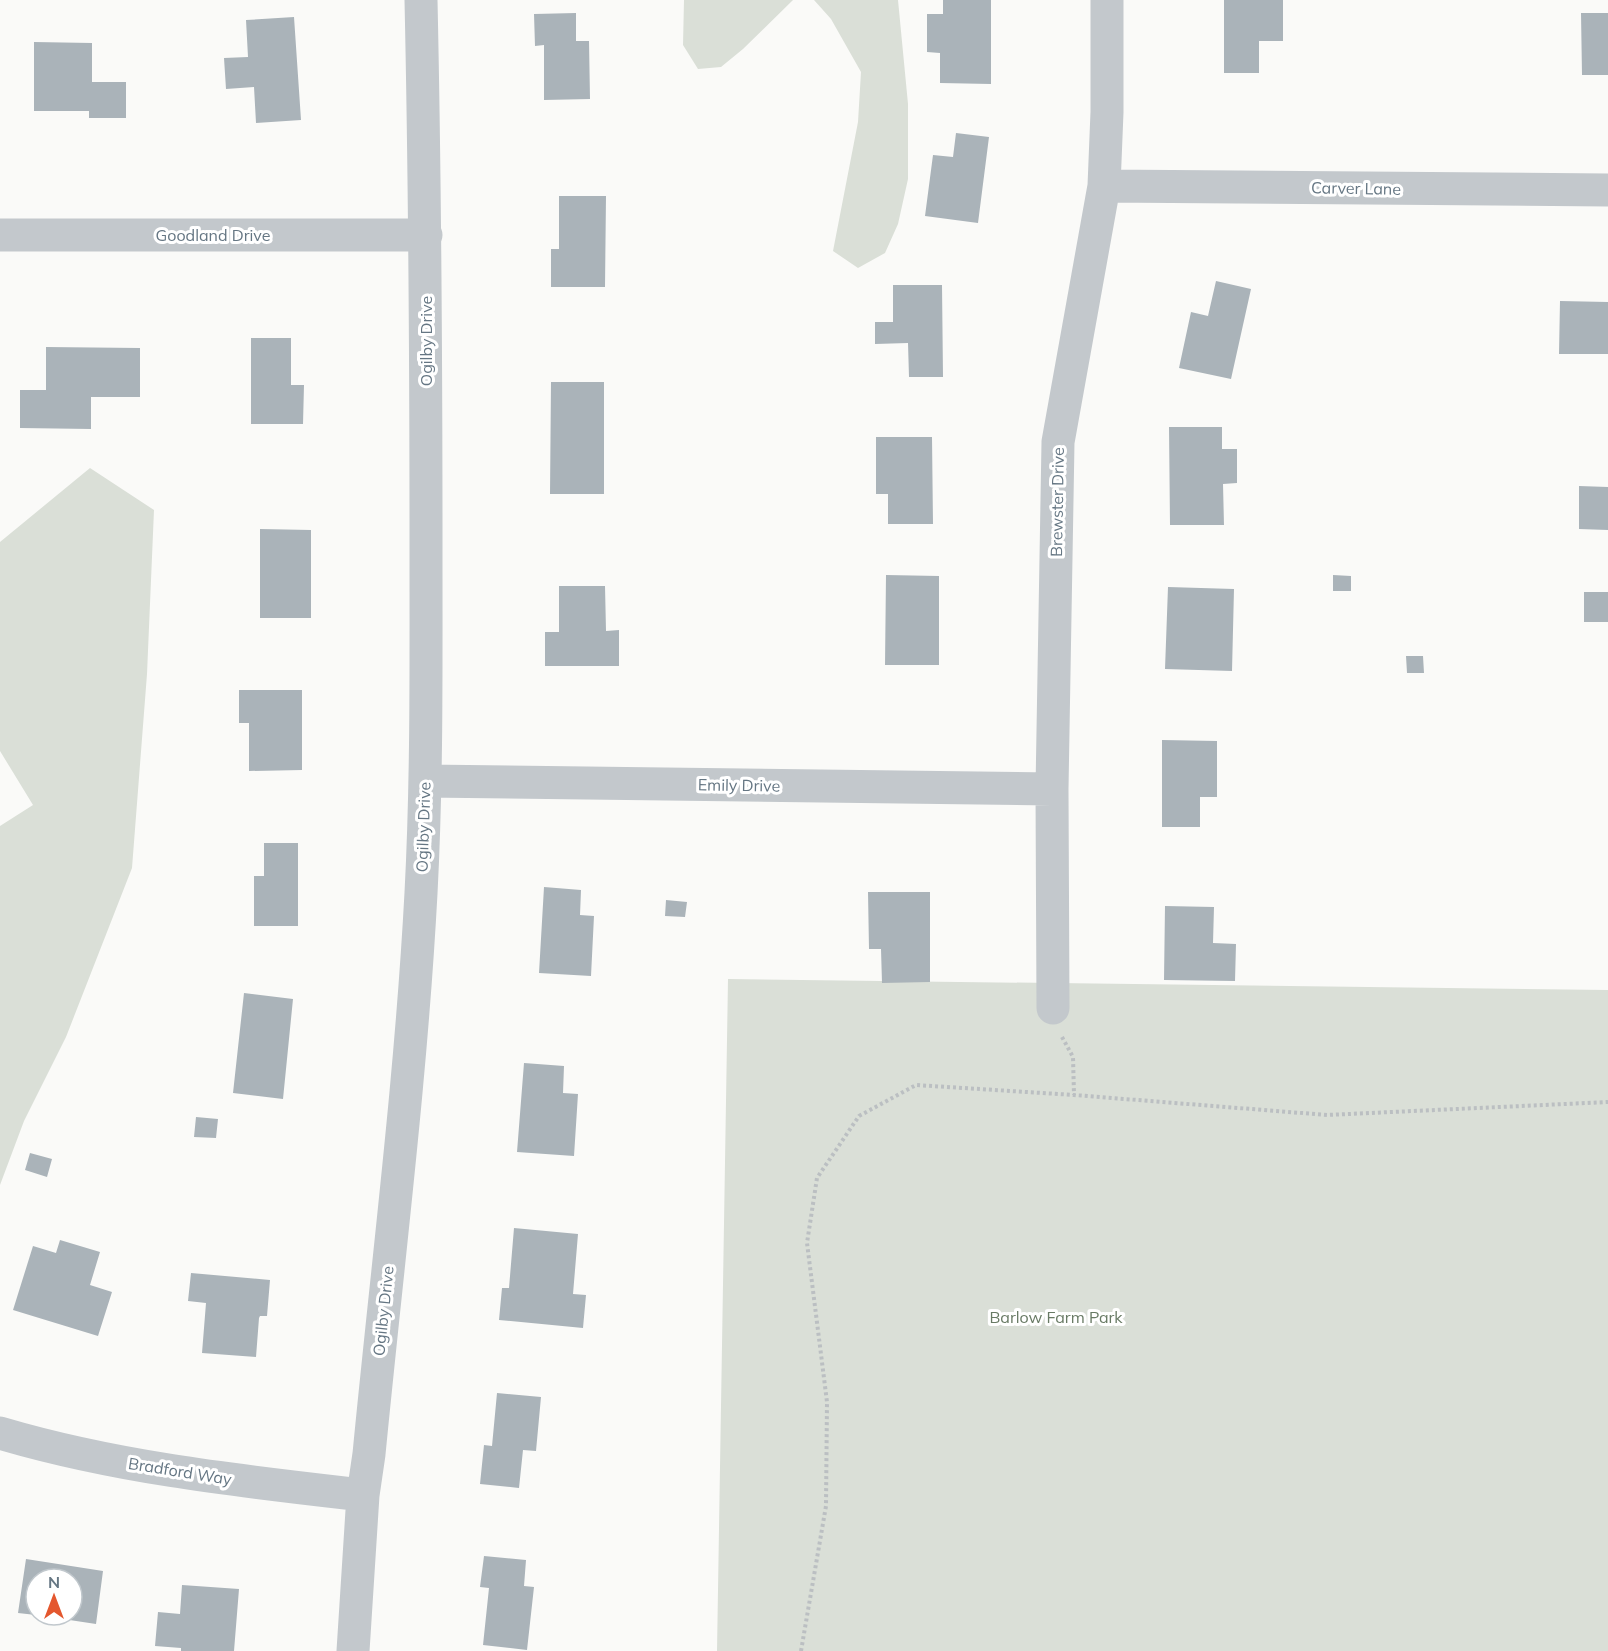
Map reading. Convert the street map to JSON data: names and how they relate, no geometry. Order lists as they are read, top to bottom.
{
  "streets": {
    "street": [
      "Carver Lane",
      "Goodland Drive",
      "Ogilby Drive",
      "Brewster Drive",
      "Emily Drive",
      "Bradford Way"
    ]
  },
  "crossings": [
    ["Carver Lane", "Brewster Drive"],
    ["Goodland Drive", "Ogilby Drive"],
    ["Ogilby Drive", "Emily Drive"],
    ["Ogilby Drive", "Bradford Way"],
    ["Brewster Drive", "Emily Drive"]
  ],
  "parks": ["Barlow Farm Park"],
  "north": "top"
}
